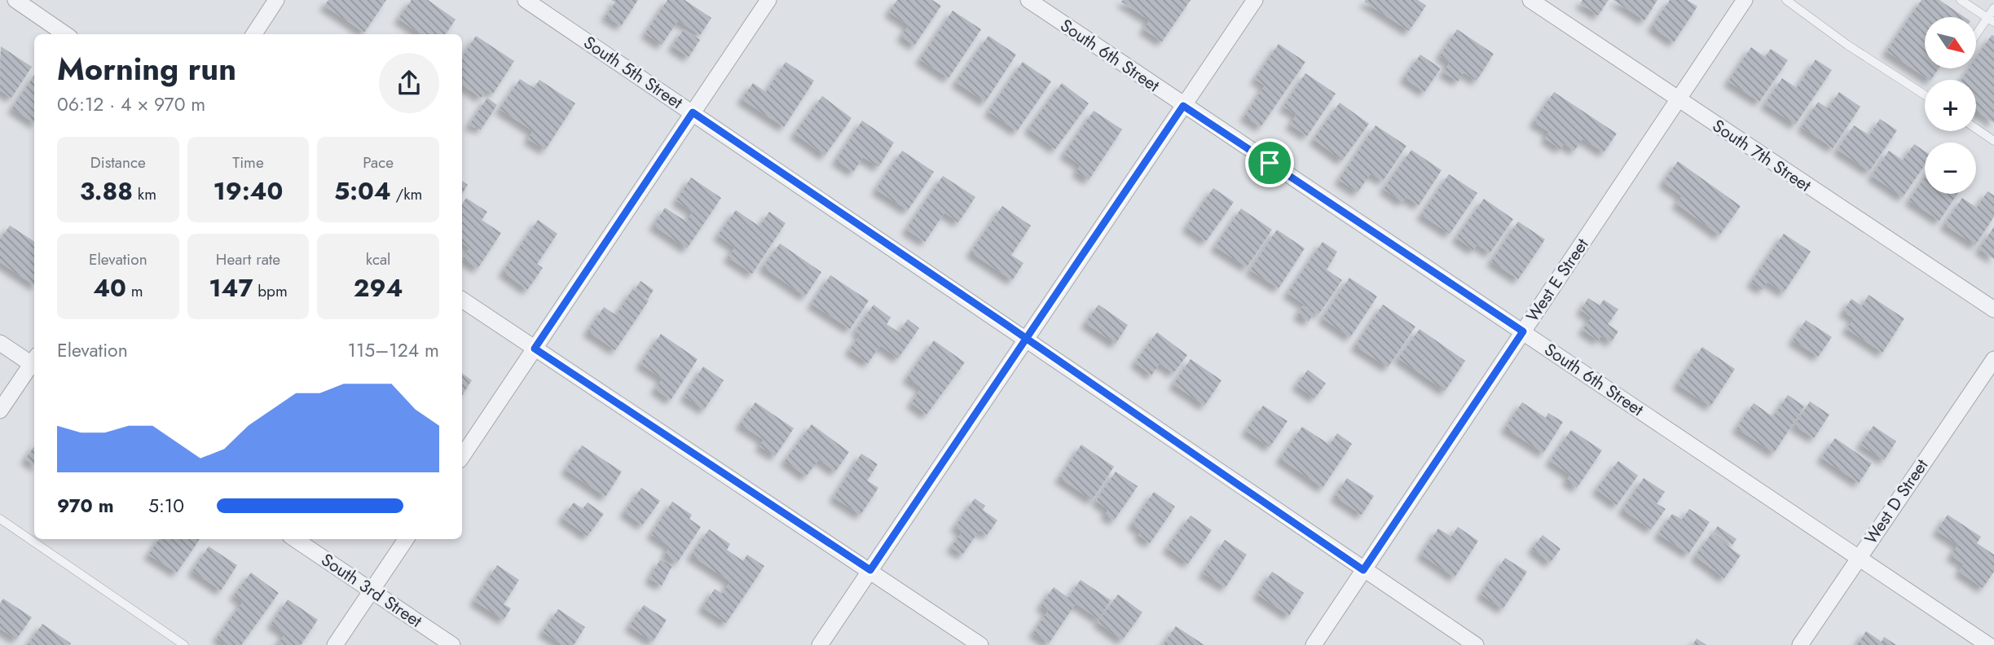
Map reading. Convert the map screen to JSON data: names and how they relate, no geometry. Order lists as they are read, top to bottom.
{
  "streets": {
    "street": [
      "South 6th Street",
      "South 5th Street",
      "South 7th Street",
      "West E Street",
      "West D Street",
      "South 3rd Street"
    ]
  },
  "crossings": [
    ["South 6th Street", "West E Street"],
    ["South 6th Street", "West D Street"],
    ["South 5th Street", "West E Street"],
    ["South 7th Street", "West E Street"]
  ],
  "north": "bottom right",
  "page": {
    "map_buttons": ["+", "−"],
    "heading": ["Morning run", "06:12 · 4 × 970 m"],
    "stats": [
      ["Distance", "3.88 km"],
      ["Time", "19:40"],
      ["Pace", "5:04 /km"],
      ["Elevation", "40 m"],
      ["Heart rate", "147 bpm"],
      ["kcal", "294"]
    ],
    "chart": ["Elevation", "115–124 m"],
    "list": [
      {
        "name": "970 m",
        "note": "5:10"
      }
    ]
  }
}
